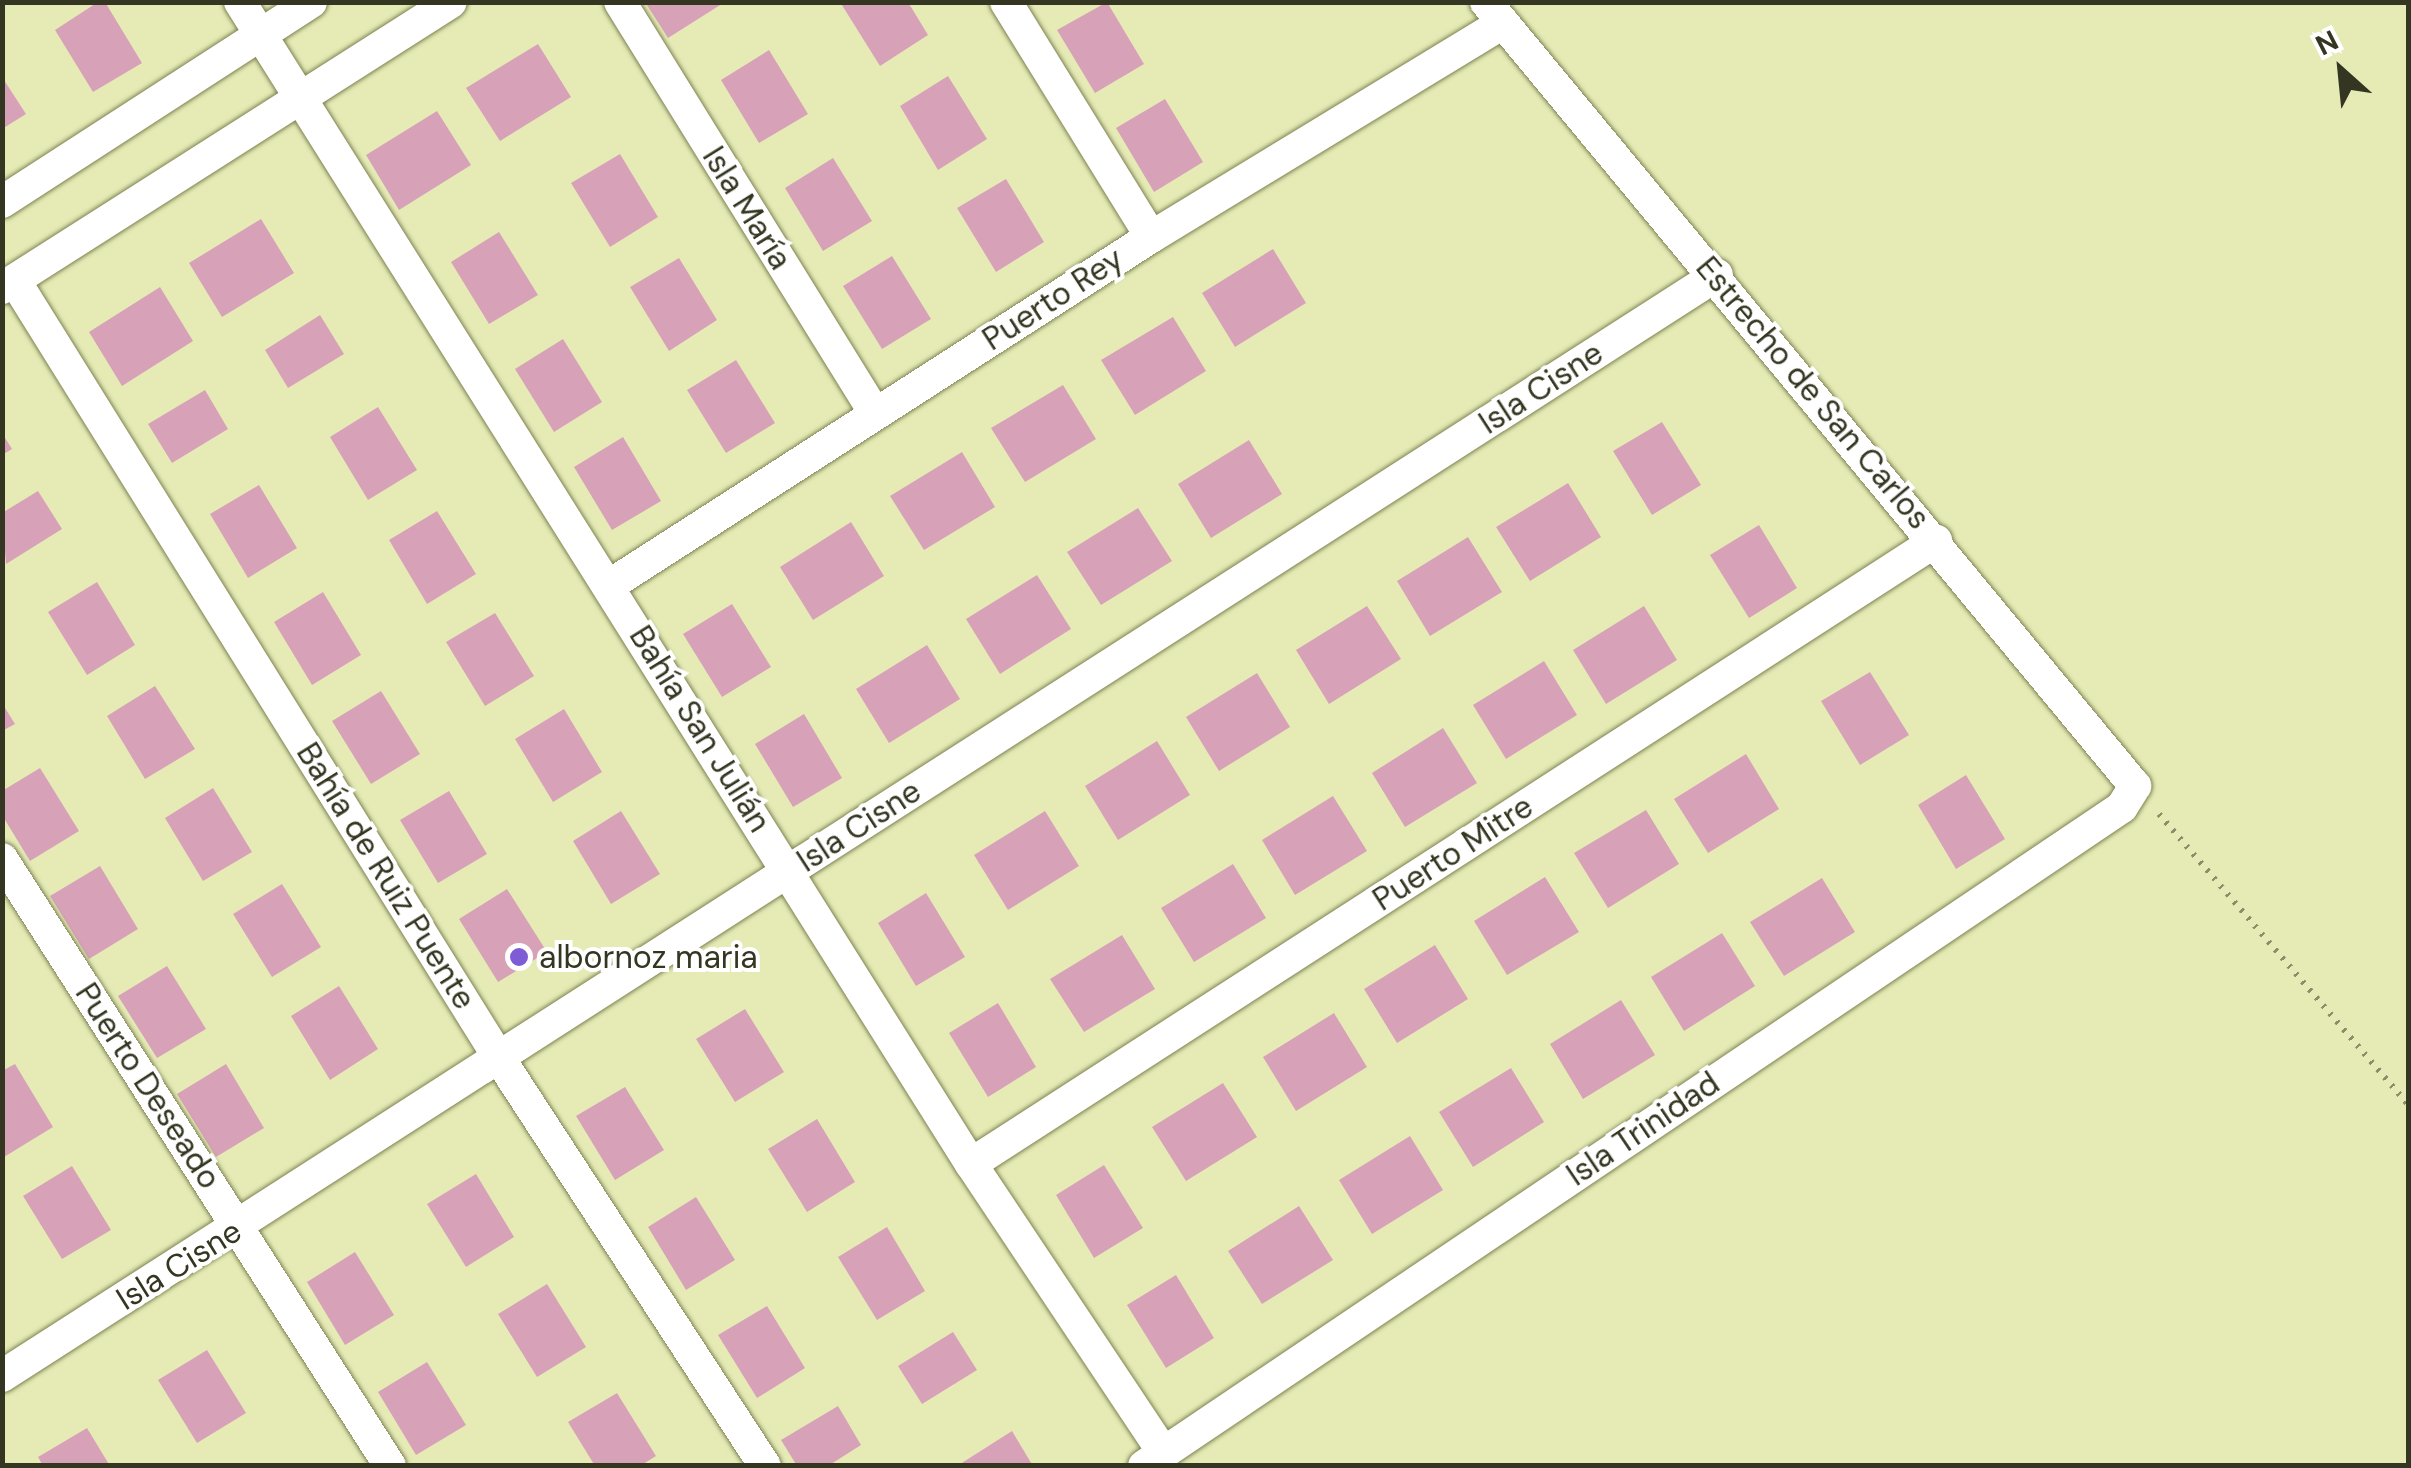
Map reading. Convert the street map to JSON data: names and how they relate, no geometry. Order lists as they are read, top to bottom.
{
  "streets": {
    "street": [
      "Isla María",
      "Puerto Rey",
      "Isla Cisne",
      "Estrecho de San Carlos",
      "Bahía San Julián",
      "Puerto Mitre",
      "Bahía de Ruiz Puente",
      "Puerto Deseado",
      "Isla Trinidad"
    ]
  },
  "crossings": [
    ["Isla María", "Puerto Rey"],
    ["Puerto Rey", "Estrecho de San Carlos"],
    ["Puerto Rey", "Bahía San Julián"],
    ["Isla Cisne", "Estrecho de San Carlos"],
    ["Isla Cisne", "Bahía San Julián"],
    ["Isla Cisne", "Bahía de Ruiz Puente"],
    ["Isla Cisne", "Puerto Deseado"],
    ["Estrecho de San Carlos", "Puerto Mitre"],
    ["Estrecho de San Carlos", "Isla Trinidad"],
    ["Bahía San Julián", "Puerto Mitre"],
    ["Bahía San Julián", "Isla Trinidad"]
  ],
  "places": ["albornoz maria"],
  "north": "top left"
}
